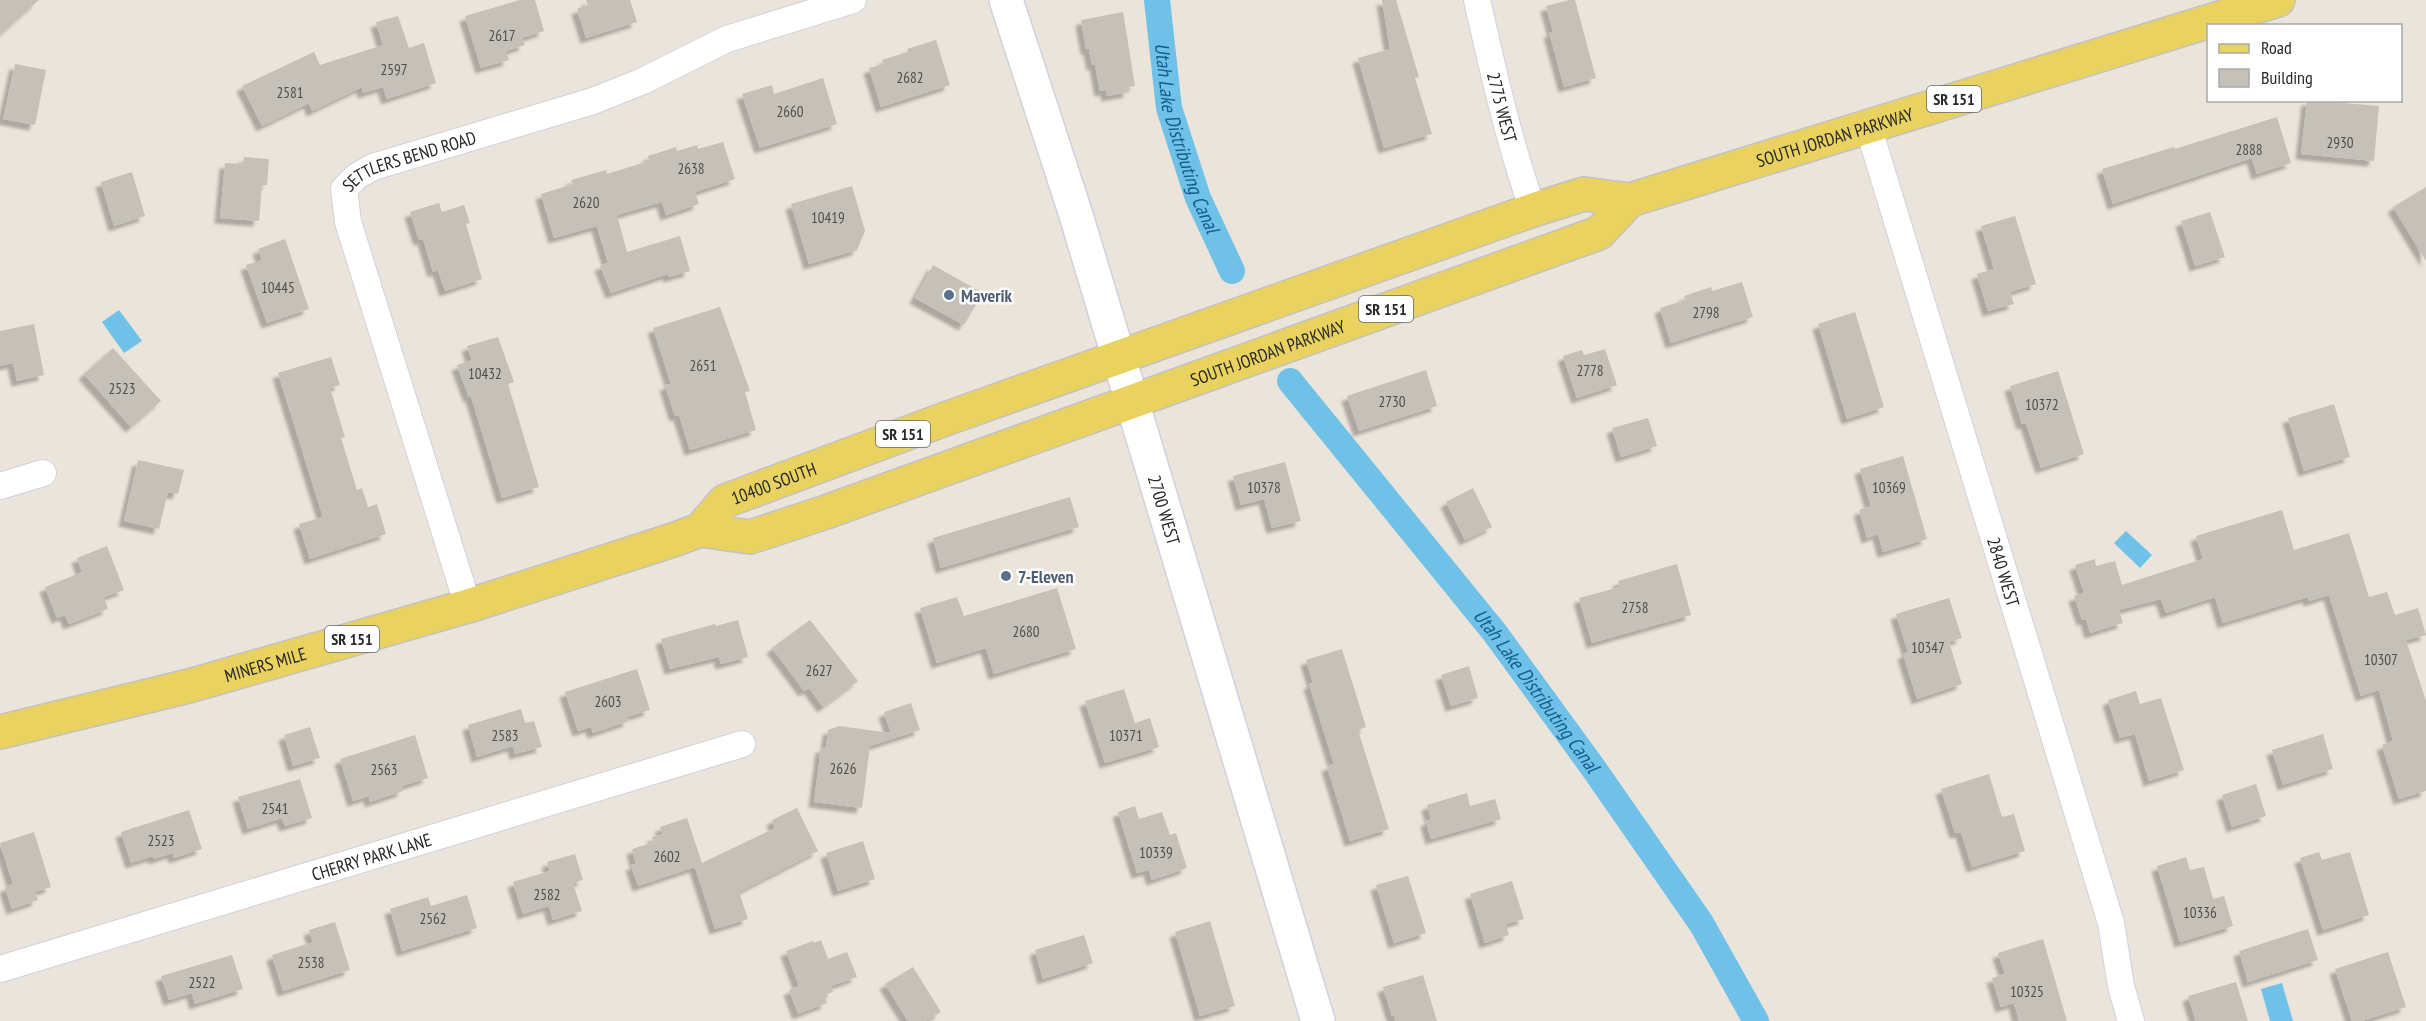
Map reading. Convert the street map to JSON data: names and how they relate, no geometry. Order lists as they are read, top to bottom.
{
  "streets": {
    "main road": [
      "SR 151",
      "SOUTH JORDAN PARKWAY",
      "10400 SOUTH",
      "2700 WEST",
      "MINERS MILE"
    ],
    "street": [
      "2775 WEST",
      "SETTLERS BEND ROAD",
      "2840 WEST",
      "CHERRY PARK LANE"
    ]
  },
  "crossings": [
    ["2775 WEST", "SOUTH JORDAN PARKWAY"],
    ["SOUTH JORDAN PARKWAY", "10400 SOUTH"],
    ["SOUTH JORDAN PARKWAY", "2700 WEST"],
    ["SOUTH JORDAN PARKWAY", "2840 WEST"],
    ["SETTLERS BEND ROAD", "MINERS MILE"],
    ["10400 SOUTH", "2700 WEST"],
    ["10400 SOUTH", "MINERS MILE"]
  ],
  "water": ["Utah Lake Distributing Canal"],
  "places": ["Maverik", "7-Eleven"],
  "house_numbers": [
    "2617",
    "2597",
    "2682",
    "2581",
    "2660",
    "2930",
    "2888",
    "2638",
    "2620",
    "10419",
    "10445",
    "2798",
    "2651",
    "2778",
    "10432",
    "2523",
    "2730",
    "10372",
    "10378",
    "10369",
    "2758",
    "2680",
    "10347",
    "10307",
    "2627",
    "2603",
    "2583",
    "10371",
    "2626",
    "2563",
    "2541",
    "2523",
    "10339",
    "2602",
    "2582",
    "10336",
    "2562",
    "2538",
    "2522",
    "10325"
  ],
  "legend": ["Road", "Building"]
}
